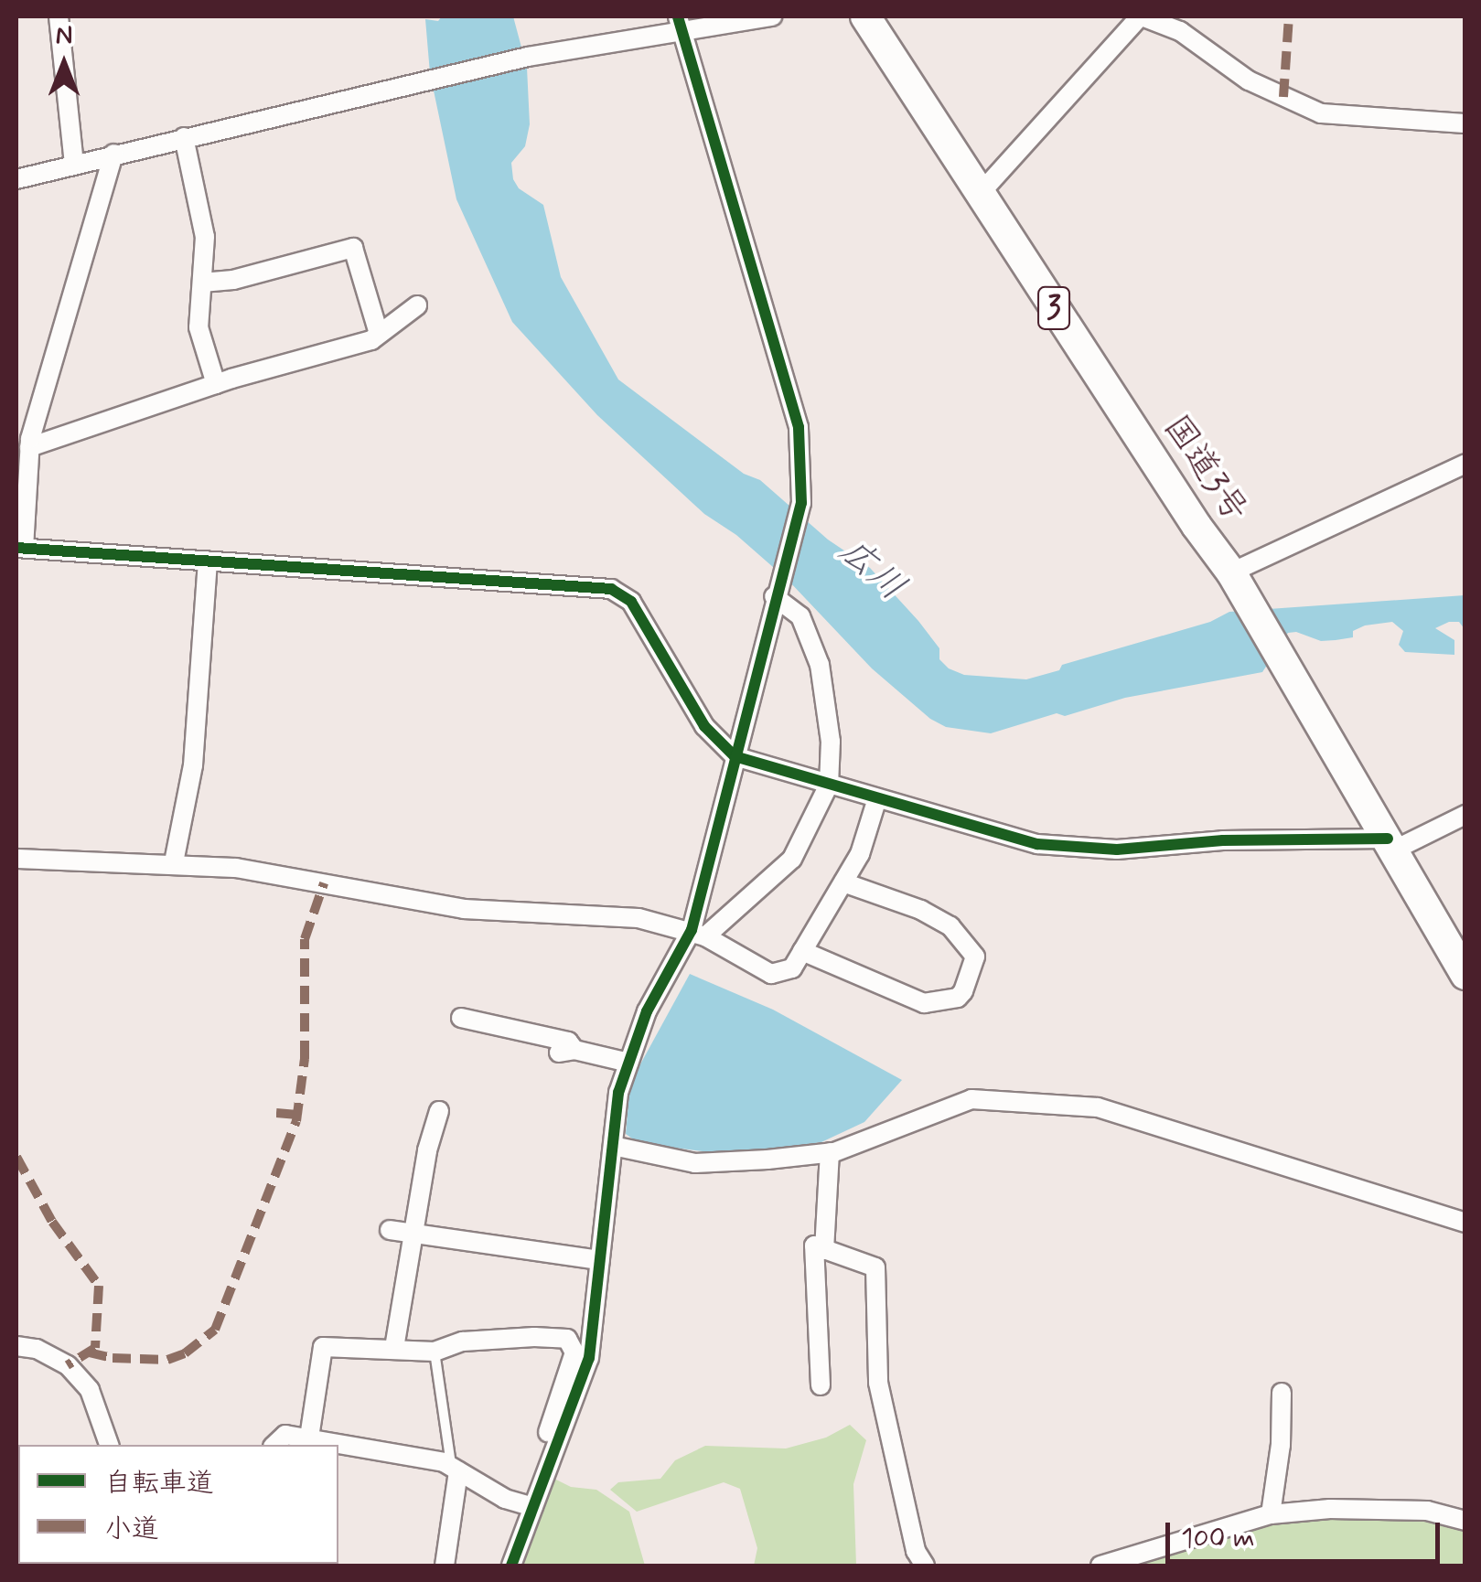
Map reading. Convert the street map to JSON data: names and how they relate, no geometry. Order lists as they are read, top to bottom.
{
  "streets": {
    "highway": ["3", "国道3号"]
  },
  "water": ["広川"],
  "legend": ["自転車道", "小道"],
  "scale_bar": "100 m",
  "north": "top"
}
